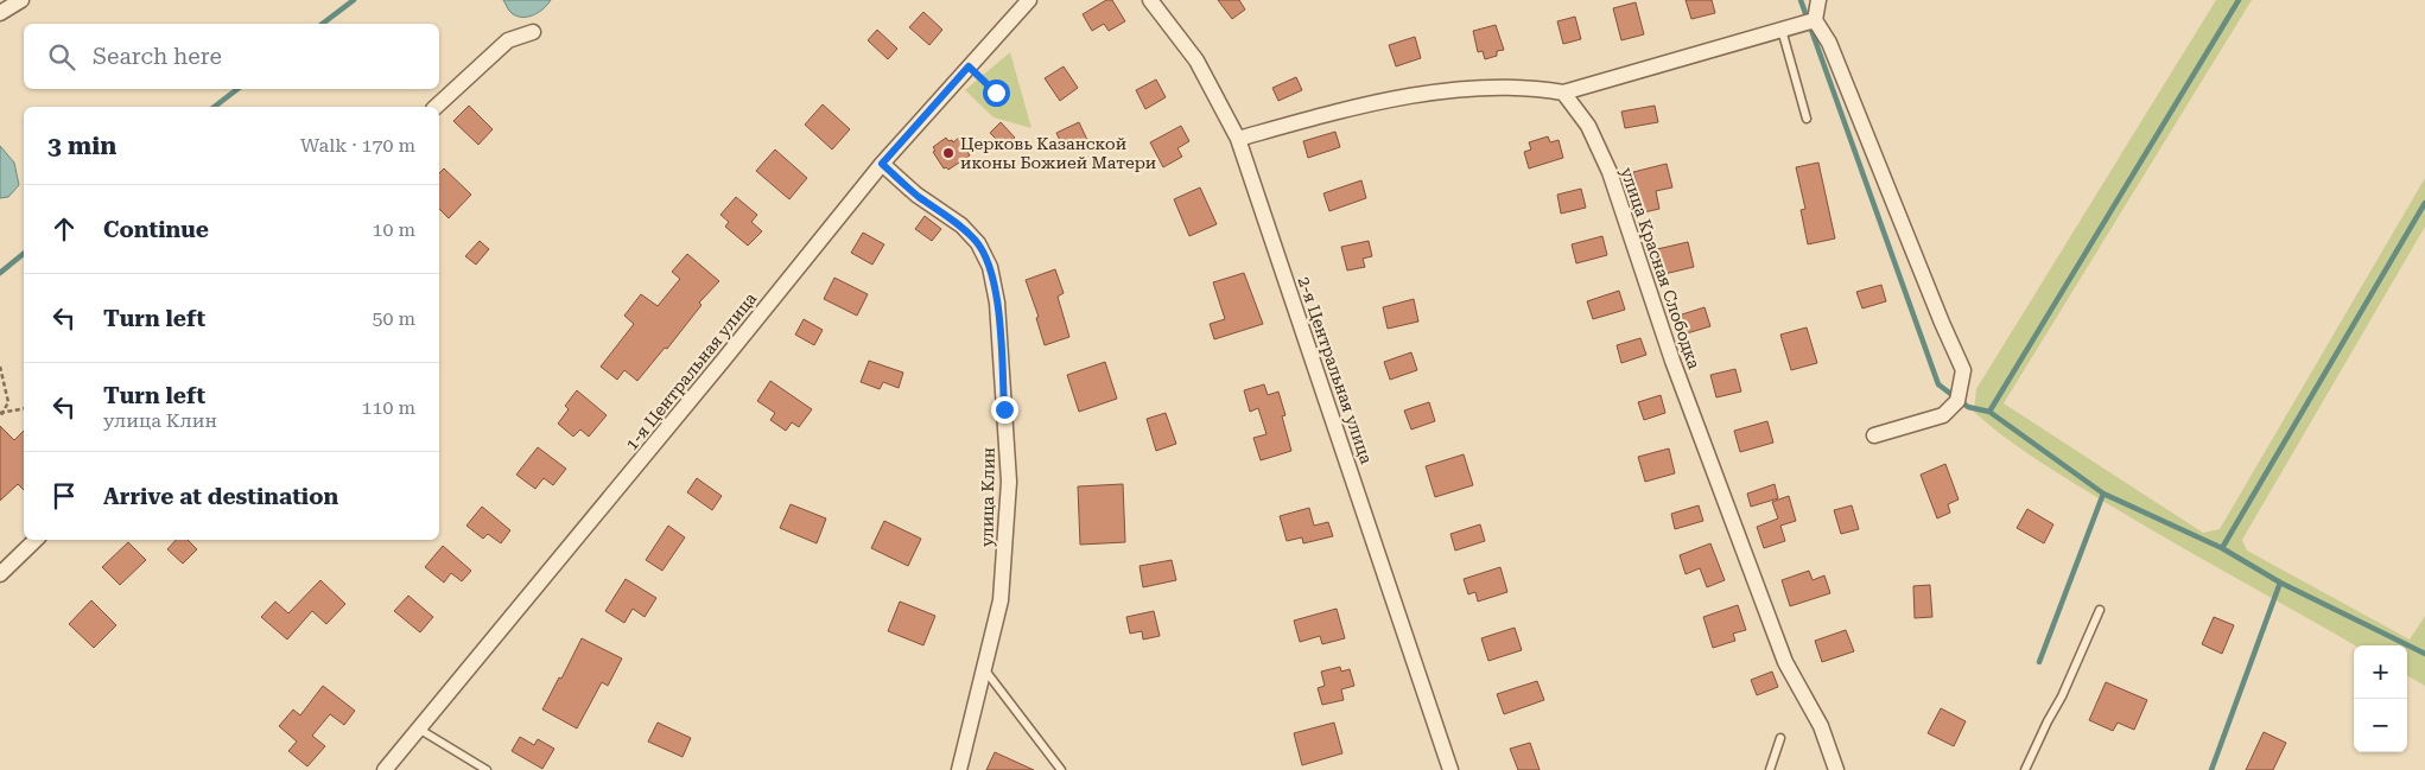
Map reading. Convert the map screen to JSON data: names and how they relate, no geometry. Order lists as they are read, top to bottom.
{
  "streets": {
    "street": [
      "улица Красная Слободка",
      "2-я Центральная улица",
      "1-я Центральная улица",
      "улица Клин"
    ]
  },
  "crossings": [
    ["1-я Центральная улица", "улица Клин"]
  ],
  "places": ["Церковь Казанской иконы Божией Матери"],
  "page": {
    "search": "Search here",
    "heading": ["3 min", "Walk · 170 m"],
    "list": [
      ["Continue", "10 m"],
      ["Turn left", "50 m"],
      ["Turn left", "улица Клин", "110 m"],
      "Arrive at destination"
    ],
    "map_buttons": ["+", "−"]
  }
}
